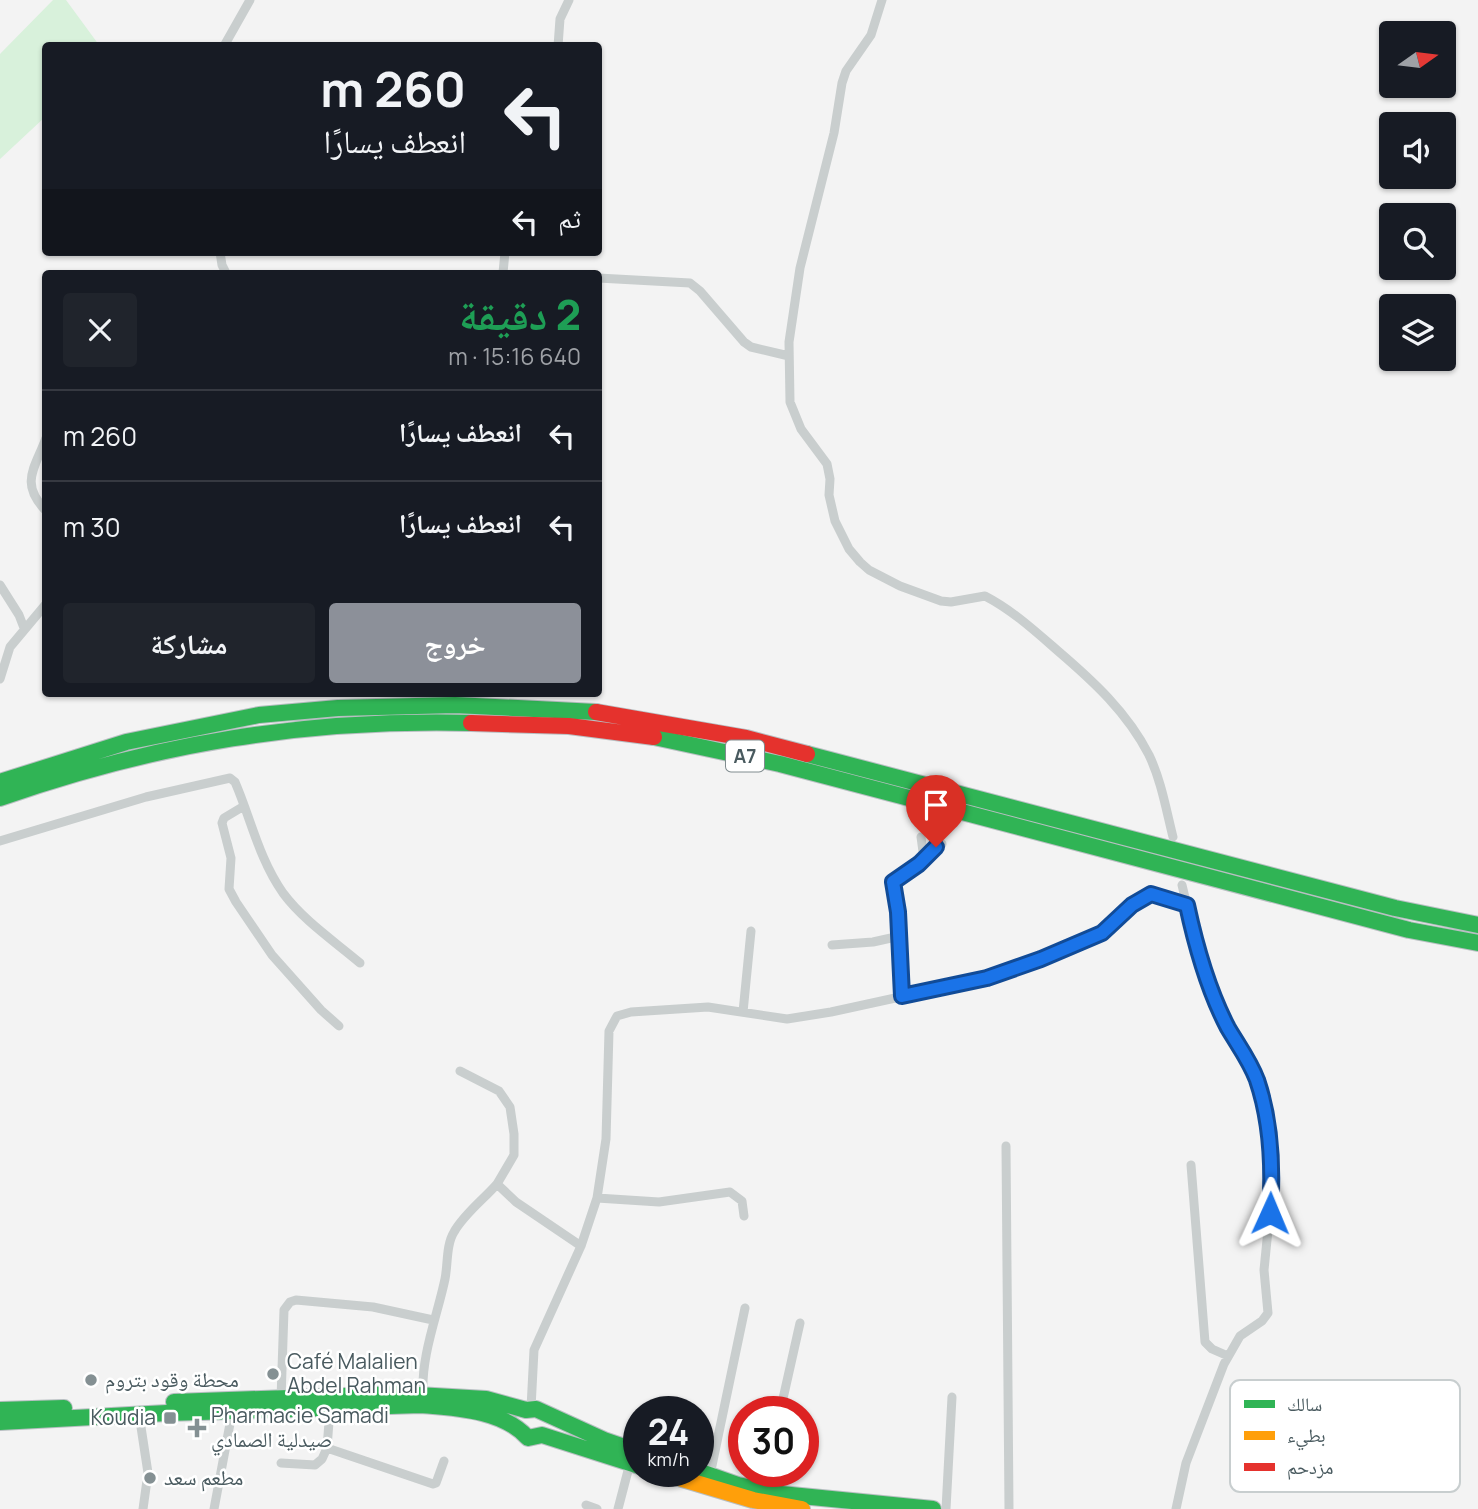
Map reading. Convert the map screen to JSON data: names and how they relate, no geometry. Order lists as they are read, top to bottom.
{
  "streets": {
    "highway": ["A7"]
  },
  "places": {
    "other": ["Café Malalien Abdel Rahman", "محطة وقود بتروم", "مطعم سعد"],
    "transit": ["Koudia"],
    "health": ["Pharmacie Samadi صيدلية الصمادي"]
  },
  "legend": ["سالك", "بطيء", "مزدحم"],
  "north": "right",
  "page": {
    "turn": ["260 m", "انعطف يسارًا"],
    "then": "ثم",
    "heading": ["2 دقيقة", "640 m · 15:16"],
    "list": [
      {
        "name": "انعطف يسارًا",
        "value": "260 m"
      },
      {
        "name": "انعطف يسارًا",
        "value": "30 m"
      }
    ],
    "buttons": ["خروج", "مشاركة"],
    "speed": "24 km/h",
    "limit": "30"
  }
}
